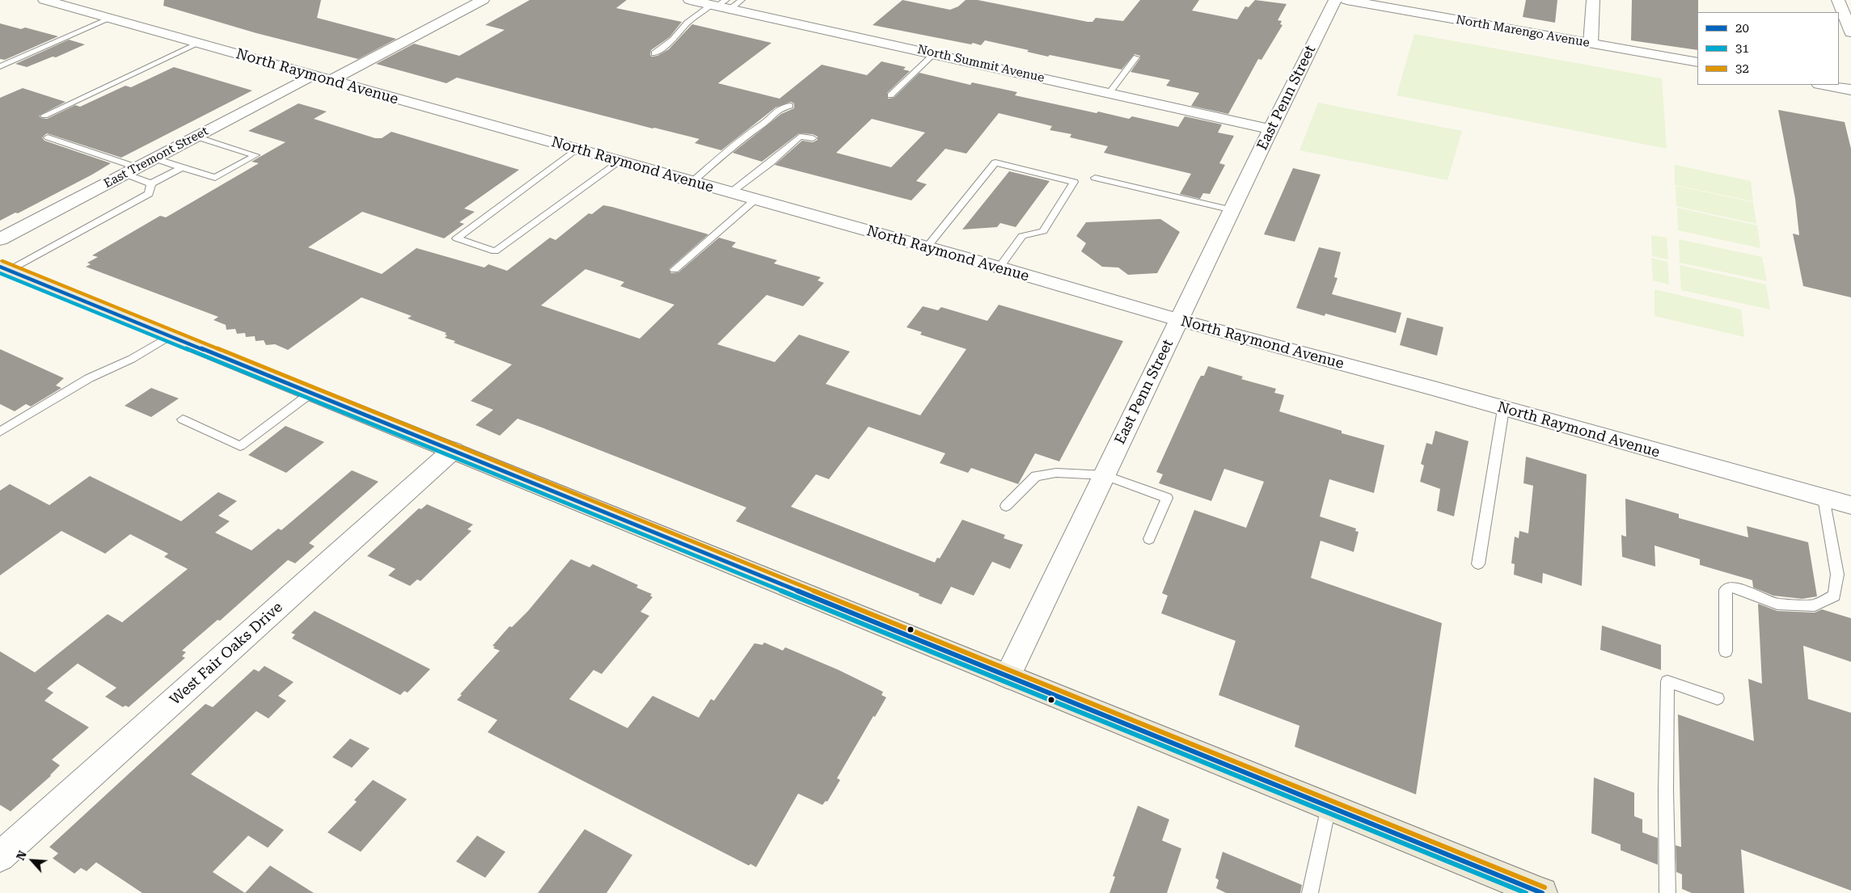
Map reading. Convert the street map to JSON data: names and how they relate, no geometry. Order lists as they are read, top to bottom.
{
  "streets": {
    "street": [
      "North Marengo Avenue",
      "North Summit Avenue",
      "North Raymond Avenue",
      "East Penn Street",
      "East Tremont Street",
      "West Fair Oaks Drive"
    ]
  },
  "crossings": [
    ["North Summit Avenue", "East Penn Street"],
    ["North Raymond Avenue", "East Penn Street"],
    ["North Raymond Avenue", "East Tremont Street"]
  ],
  "lines": ["transit line 32", "transit line 20", "transit line 31"],
  "legend": ["20", "31", "32"],
  "north": "top left"
}
